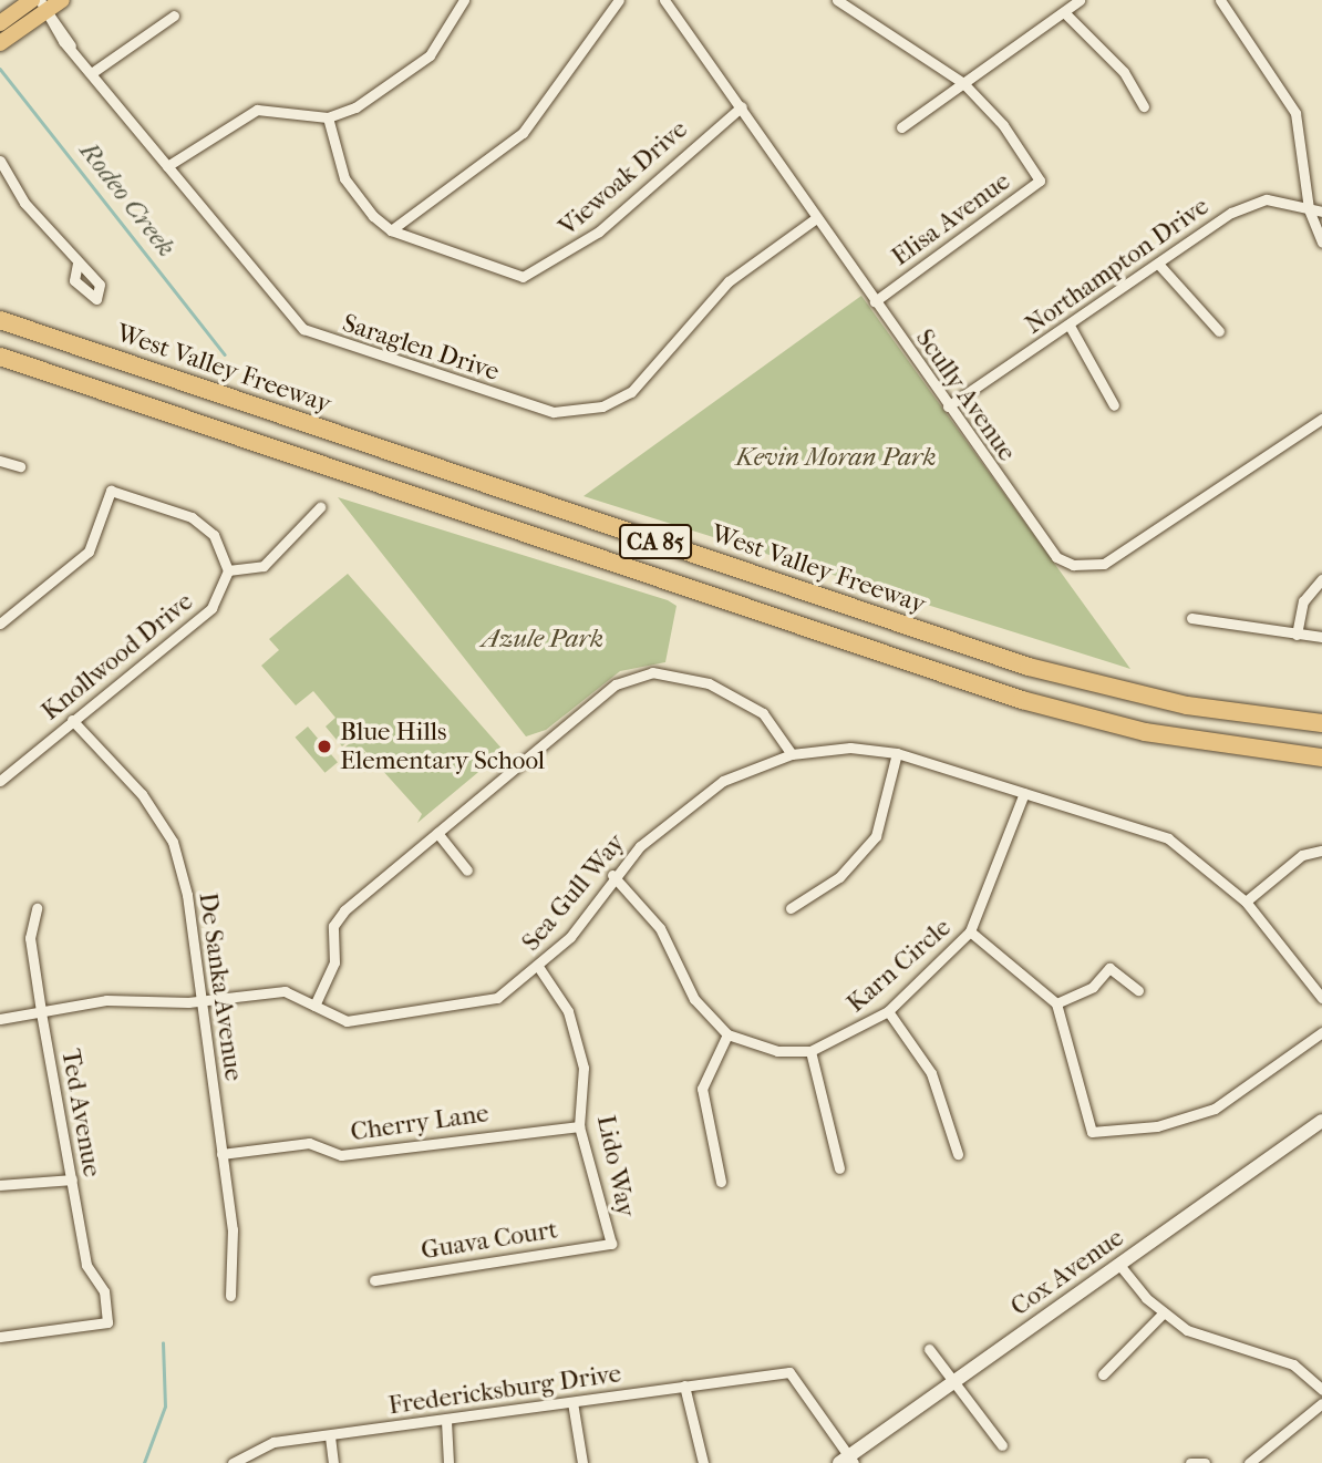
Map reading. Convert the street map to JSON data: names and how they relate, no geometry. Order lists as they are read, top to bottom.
{
  "streets": {
    "highway": ["West Valley Freeway", "CA 85"],
    "main road": ["Cox Avenue"],
    "street": [
      "Viewoak Drive",
      "Elisa Avenue",
      "Northampton Drive",
      "Saraglen Drive",
      "Scully Avenue",
      "Knollwood Drive",
      "Sea Gull Way",
      "Karn Circle",
      "De Sanka Avenue",
      "Ted Avenue",
      "Cherry Lane",
      "Lido Way",
      "Guava Court",
      "Fredericksburg Drive"
    ]
  },
  "crossings": [
    ["Viewoak Drive", "Scully Avenue"],
    ["Elisa Avenue", "Scully Avenue"],
    ["Northampton Drive", "Scully Avenue"],
    ["Saraglen Drive", "Scully Avenue"],
    ["Knollwood Drive", "De Sanka Avenue"],
    ["Sea Gull Way", "Karn Circle"],
    ["Sea Gull Way", "De Sanka Avenue"],
    ["Sea Gull Way", "Ted Avenue"],
    ["Sea Gull Way", "Lido Way"],
    ["De Sanka Avenue", "Cherry Lane"],
    ["Cherry Lane", "Lido Way"],
    ["Lido Way", "Guava Court"],
    ["Cox Avenue", "Fredericksburg Drive"]
  ],
  "water": ["Rodeo Creek"],
  "parks": ["Kevin Moran Park", "Azule Park"],
  "places": ["Blue Hills Elementary School"]
}
